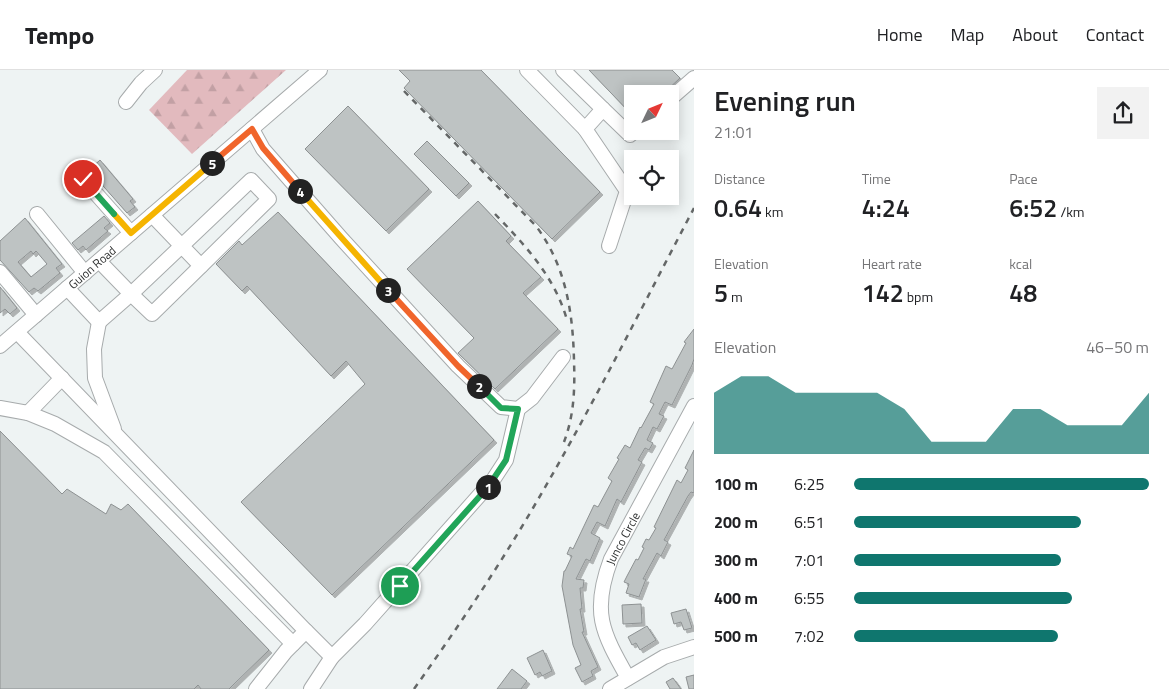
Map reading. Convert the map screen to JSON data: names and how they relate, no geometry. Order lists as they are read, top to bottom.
{
  "streets": {
    "street": ["Guion Road", "Junco Circle"]
  },
  "north": "top right",
  "page": {
    "header": "Tempo",
    "nav": [
      "Home",
      "Map",
      "About",
      "Contact"
    ],
    "heading": ["Evening run", "21:01"],
    "pins": [
      "5",
      "4",
      "3",
      "2",
      "1"
    ],
    "stats": [
      ["Distance", "0.64 km"],
      ["Time", "4:24"],
      ["Pace", "6:52 /km"],
      ["Elevation", "5 m"],
      ["Heart rate", "142 bpm"],
      ["kcal", "48"]
    ],
    "chart": ["Elevation", "46–50 m"],
    "list": [
      {
        "name": "100 m",
        "note": "6:25"
      },
      {
        "name": "200 m",
        "note": "6:51"
      },
      {
        "name": "300 m",
        "note": "7:01"
      },
      {
        "name": "400 m",
        "note": "6:55"
      },
      {
        "name": "500 m",
        "note": "7:02"
      }
    ]
  }
}
